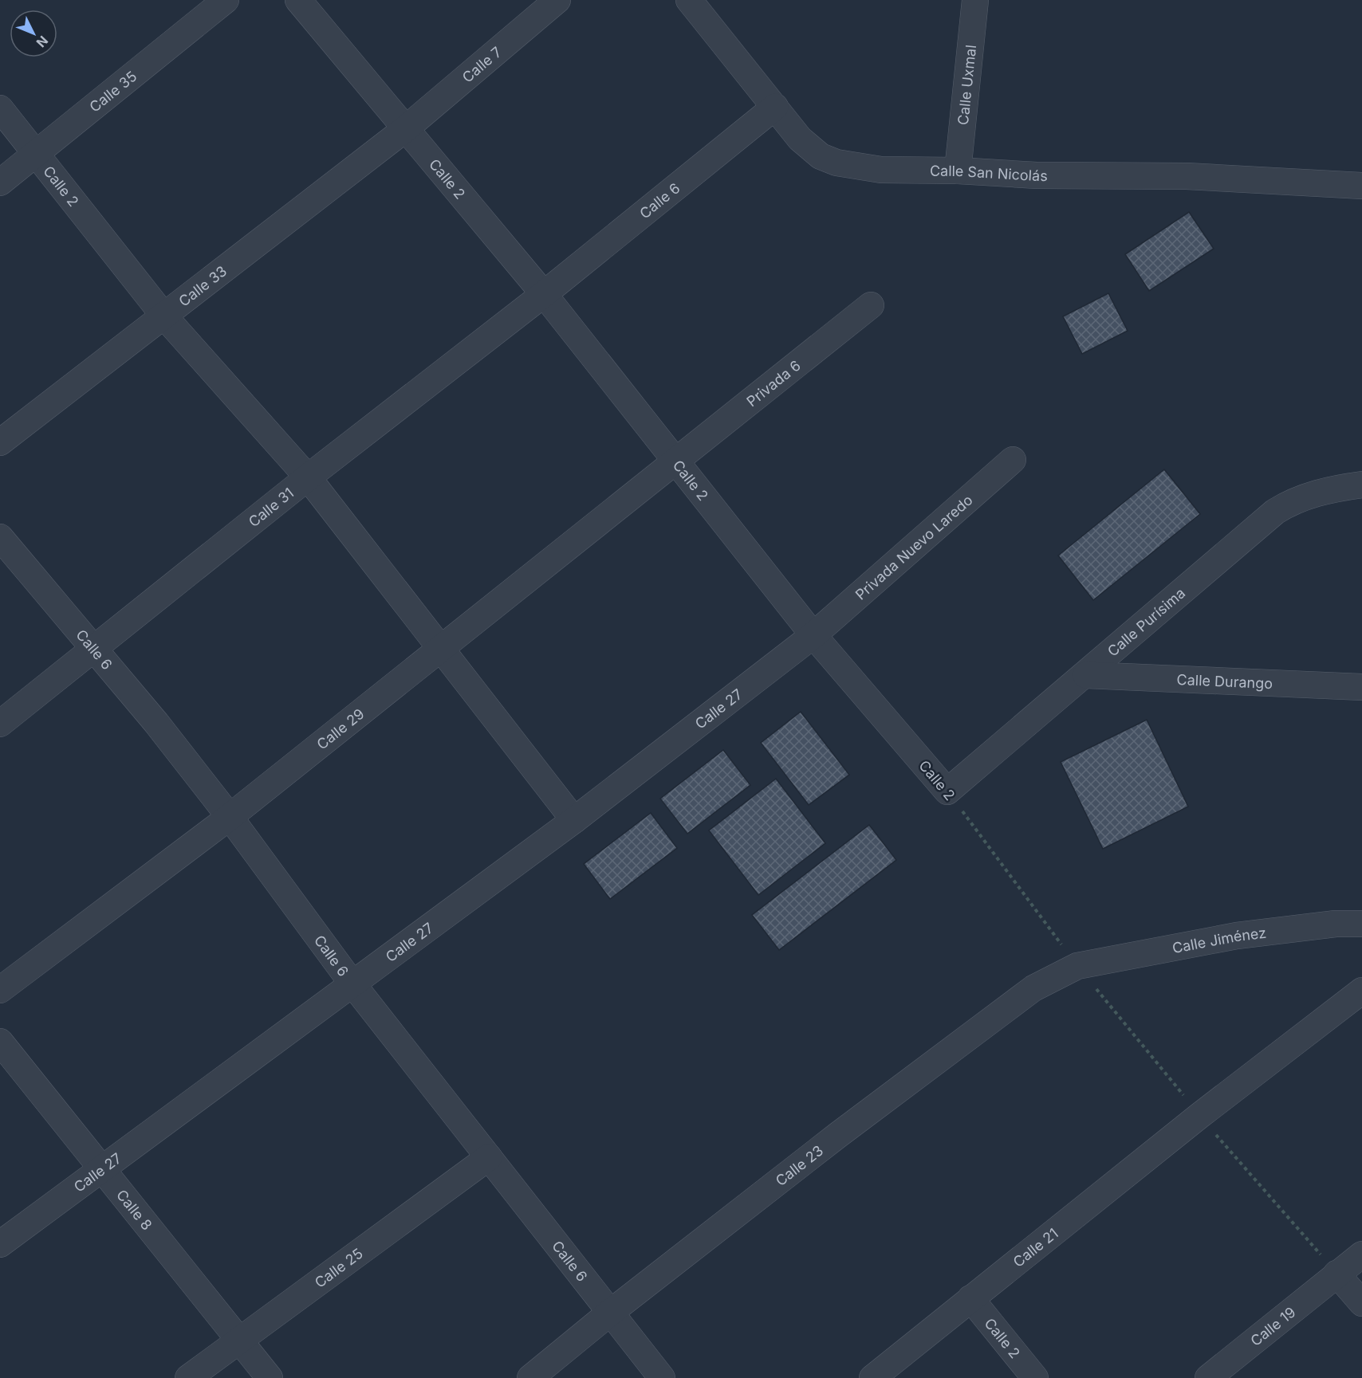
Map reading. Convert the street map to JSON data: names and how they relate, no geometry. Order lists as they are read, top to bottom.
{
  "streets": {
    "street": [
      "Calle 7",
      "Calle Uxmal",
      "Calle 35",
      "Calle San Nicolás",
      "Calle 2",
      "Calle 6",
      "Calle 33",
      "Privada 6",
      "Calle 31",
      "Privada Nuevo Laredo",
      "Calle Purísima",
      "Calle Durango",
      "Calle 27",
      "Calle 29",
      "Calle Jiménez",
      "Calle 23",
      "Calle 8",
      "Calle 21",
      "Calle 25",
      "Calle 19"
    ]
  },
  "crossings": [
    ["Calle 7", "Calle 2"],
    ["Calle 7", "Calle 33"],
    ["Calle Uxmal", "Calle San Nicolás"],
    ["Calle 35", "Calle 2"],
    ["Calle San Nicolás", "Calle 6"],
    ["Calle 2", "Calle 6"],
    ["Calle 2", "Calle 33"],
    ["Calle 2", "Privada 6"],
    ["Calle 2", "Calle 31"],
    ["Calle 2", "Privada Nuevo Laredo"],
    ["Calle 2", "Calle Purísima"],
    ["Calle 2", "Calle 27"],
    ["Calle 2", "Calle 29"],
    ["Calle 2", "Calle Jiménez"],
    ["Calle 2", "Calle 23"],
    ["Calle 2", "Calle 21"],
    ["Calle 6", "Calle 31"],
    ["Calle 6", "Calle 27"],
    ["Calle 6", "Calle 29"],
    ["Calle 6", "Calle 23"],
    ["Calle 6", "Calle 25"],
    ["Privada 6", "Calle 29"],
    ["Privada Nuevo Laredo", "Calle 27"],
    ["Calle Purísima", "Calle Durango"],
    ["Calle 27", "Calle 8"],
    ["Calle Jiménez", "Calle 23"],
    ["Calle 8", "Calle 25"]
  ],
  "north": "bottom right"
}
